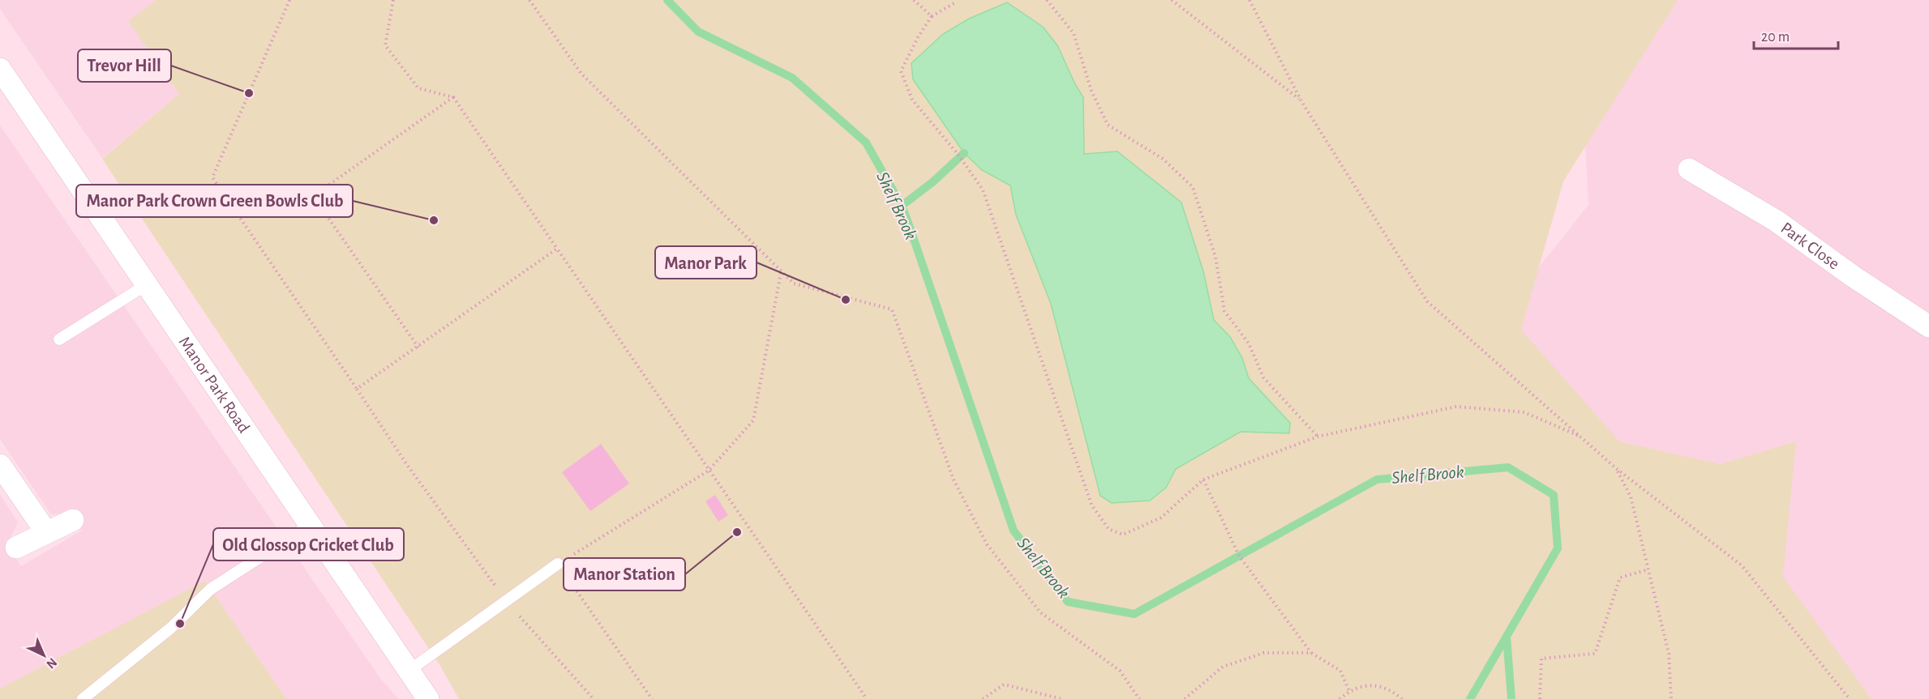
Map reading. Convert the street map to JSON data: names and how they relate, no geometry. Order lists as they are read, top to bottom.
{
  "streets": {
    "street": ["Park Close", "Manor Park Road"]
  },
  "water": ["Shelf Brook"],
  "places": [
    "Trevor Hill",
    "Manor Park Crown Green Bowls Club",
    "Manor Park",
    "Manor Station",
    "Old Glossop Cricket Club"
  ],
  "scale_bar": "20 m",
  "north": "bottom right"
}
